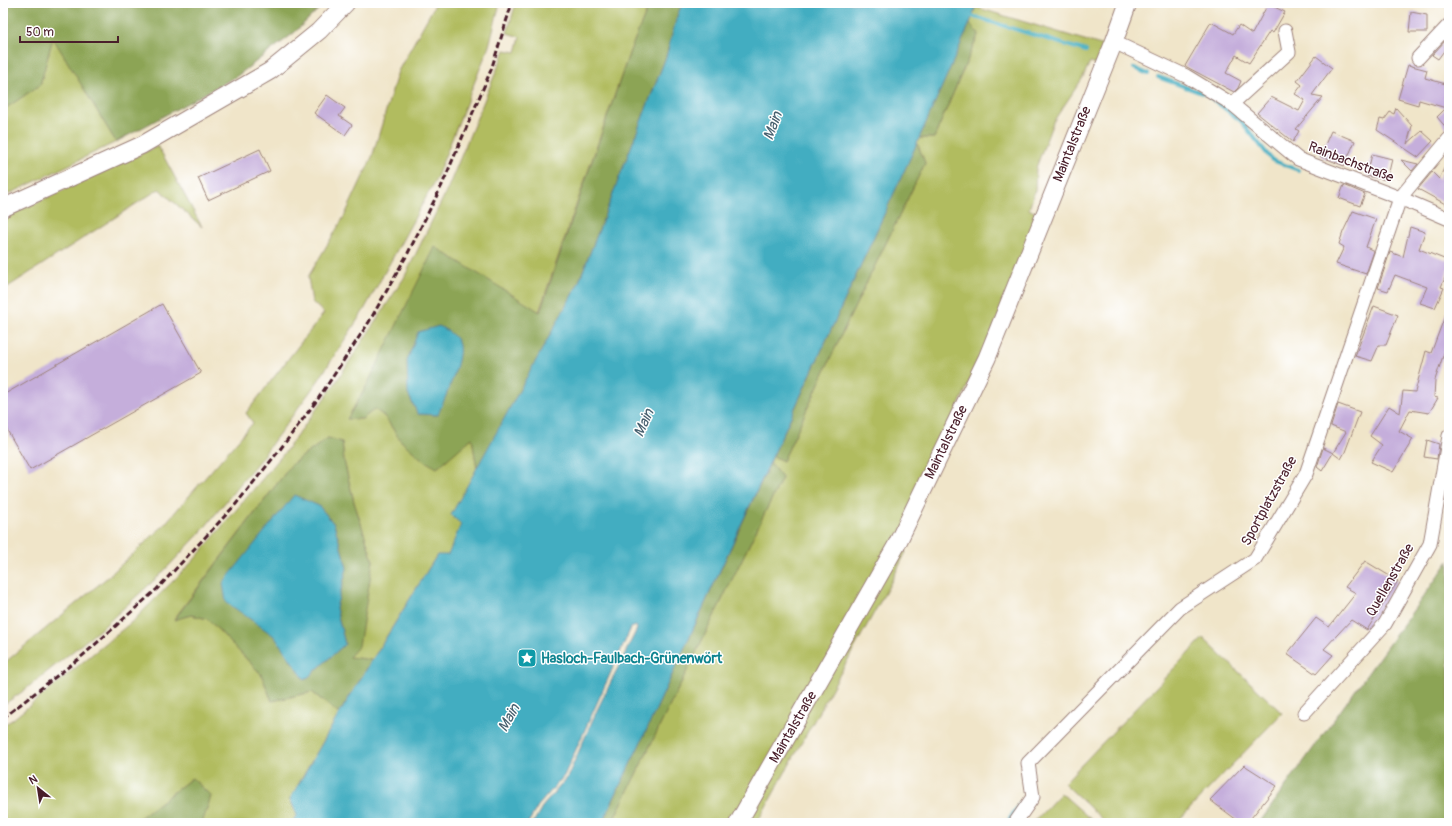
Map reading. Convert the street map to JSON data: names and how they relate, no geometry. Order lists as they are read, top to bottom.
{
  "streets": {
    "main road": ["Maintalstraße"],
    "street": ["Rainbachstraße", "Sportplatzstraße", "Quellenstraße"]
  },
  "crossings": [
    ["Maintalstraße", "Rainbachstraße"],
    ["Rainbachstraße", "Sportplatzstraße"]
  ],
  "water": ["Main"],
  "places": {
    "place": ["Hasloch-Faulbach-Grünenwört"]
  },
  "scale_bar": "50 m",
  "north": "top left"
}
